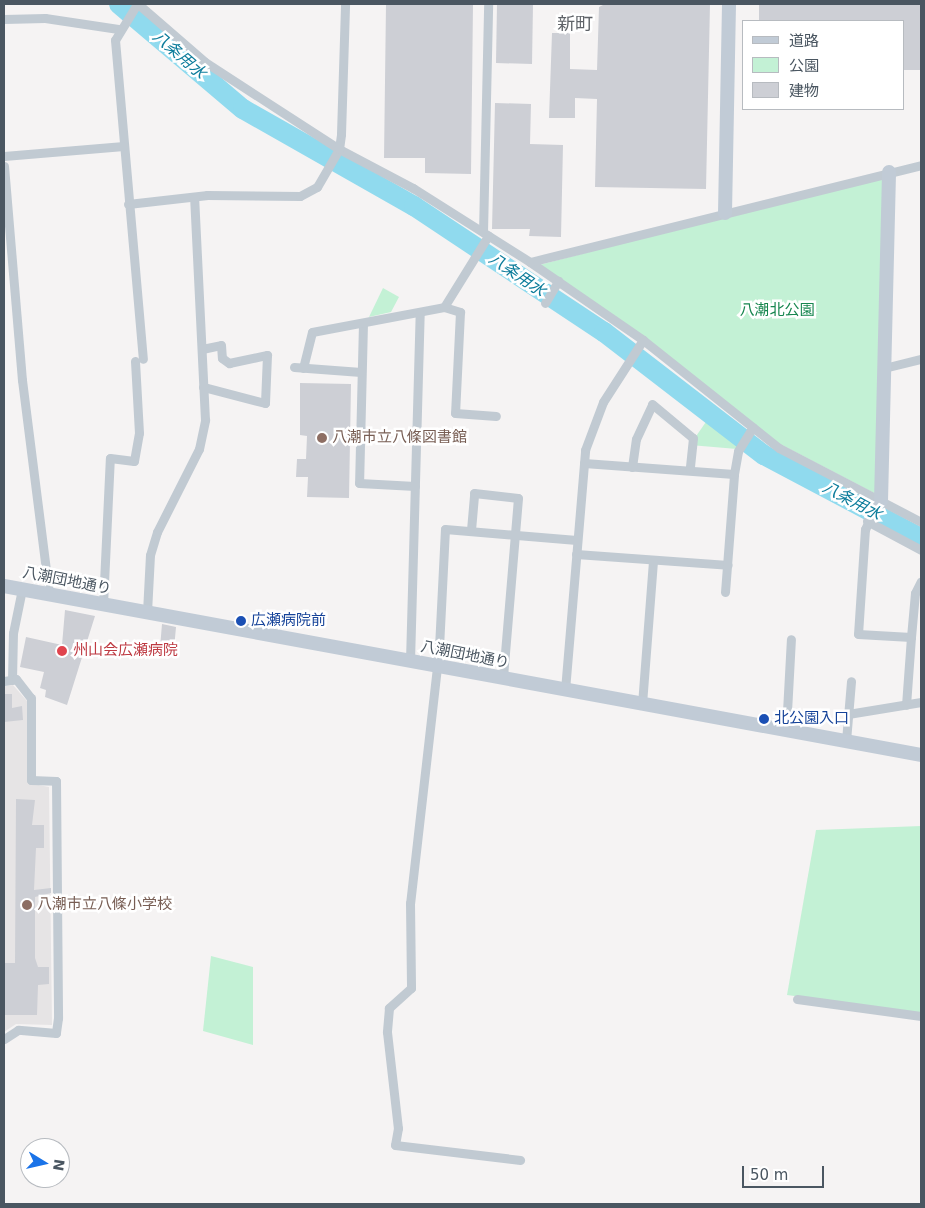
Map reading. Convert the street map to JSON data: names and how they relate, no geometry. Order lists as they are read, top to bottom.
{
  "streets": {
    "street": ["八潮団地通り"]
  },
  "districts": ["新町"],
  "water": ["八条用水"],
  "parks": ["八潮北公園"],
  "places": [
    "八潮市立八條図書館",
    "広瀬病院前",
    "州山会広瀬病院",
    "北公園入口",
    "八潮市立八條小学校"
  ],
  "legend": ["道路", "公園", "建物"],
  "scale_bar": "50 m",
  "north": "right"
}
